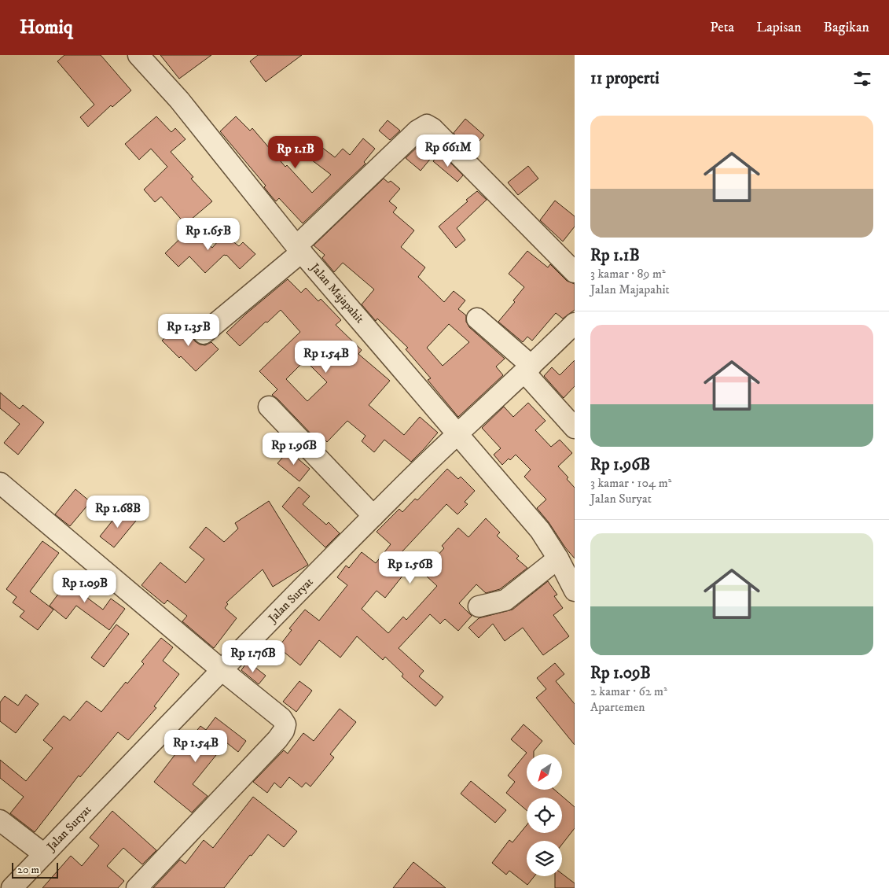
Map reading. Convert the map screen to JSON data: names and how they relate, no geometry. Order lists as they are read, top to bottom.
{
  "streets": {
    "street": ["Jalan Majapahit", "Jalan Suryat"]
  },
  "crossings": [
    ["Jalan Majapahit", "Jalan Suryat"]
  ],
  "scale_bar": "20 m",
  "north": "bottom left",
  "page": {
    "header": "Homiq",
    "nav": ["Peta", "Lapisan", "Bagikan"],
    "heading": "11 properti",
    "list": [
      {
        "name": "Rp 1.1B",
        "note": "3 kamar · 89 m² · Jalan Majapahit"
      },
      {
        "name": "Rp 1.96B",
        "note": "3 kamar · 104 m² · Jalan Suryat"
      },
      {
        "name": "Rp 1.09B",
        "note": "2 kamar · 62 m² · Apartemen"
      }
    ],
    "price": [
      "Rp 661M",
      "Rp 1.1B",
      "Rp 1.65B",
      "Rp 1.35B",
      "Rp 1.54B",
      "Rp 1.96B",
      "Rp 1.68B",
      "Rp 1.56B",
      "Rp 1.09B",
      "Rp 1.76B",
      "Rp 1.54B"
    ],
    "scale": "20 m"
  }
}
